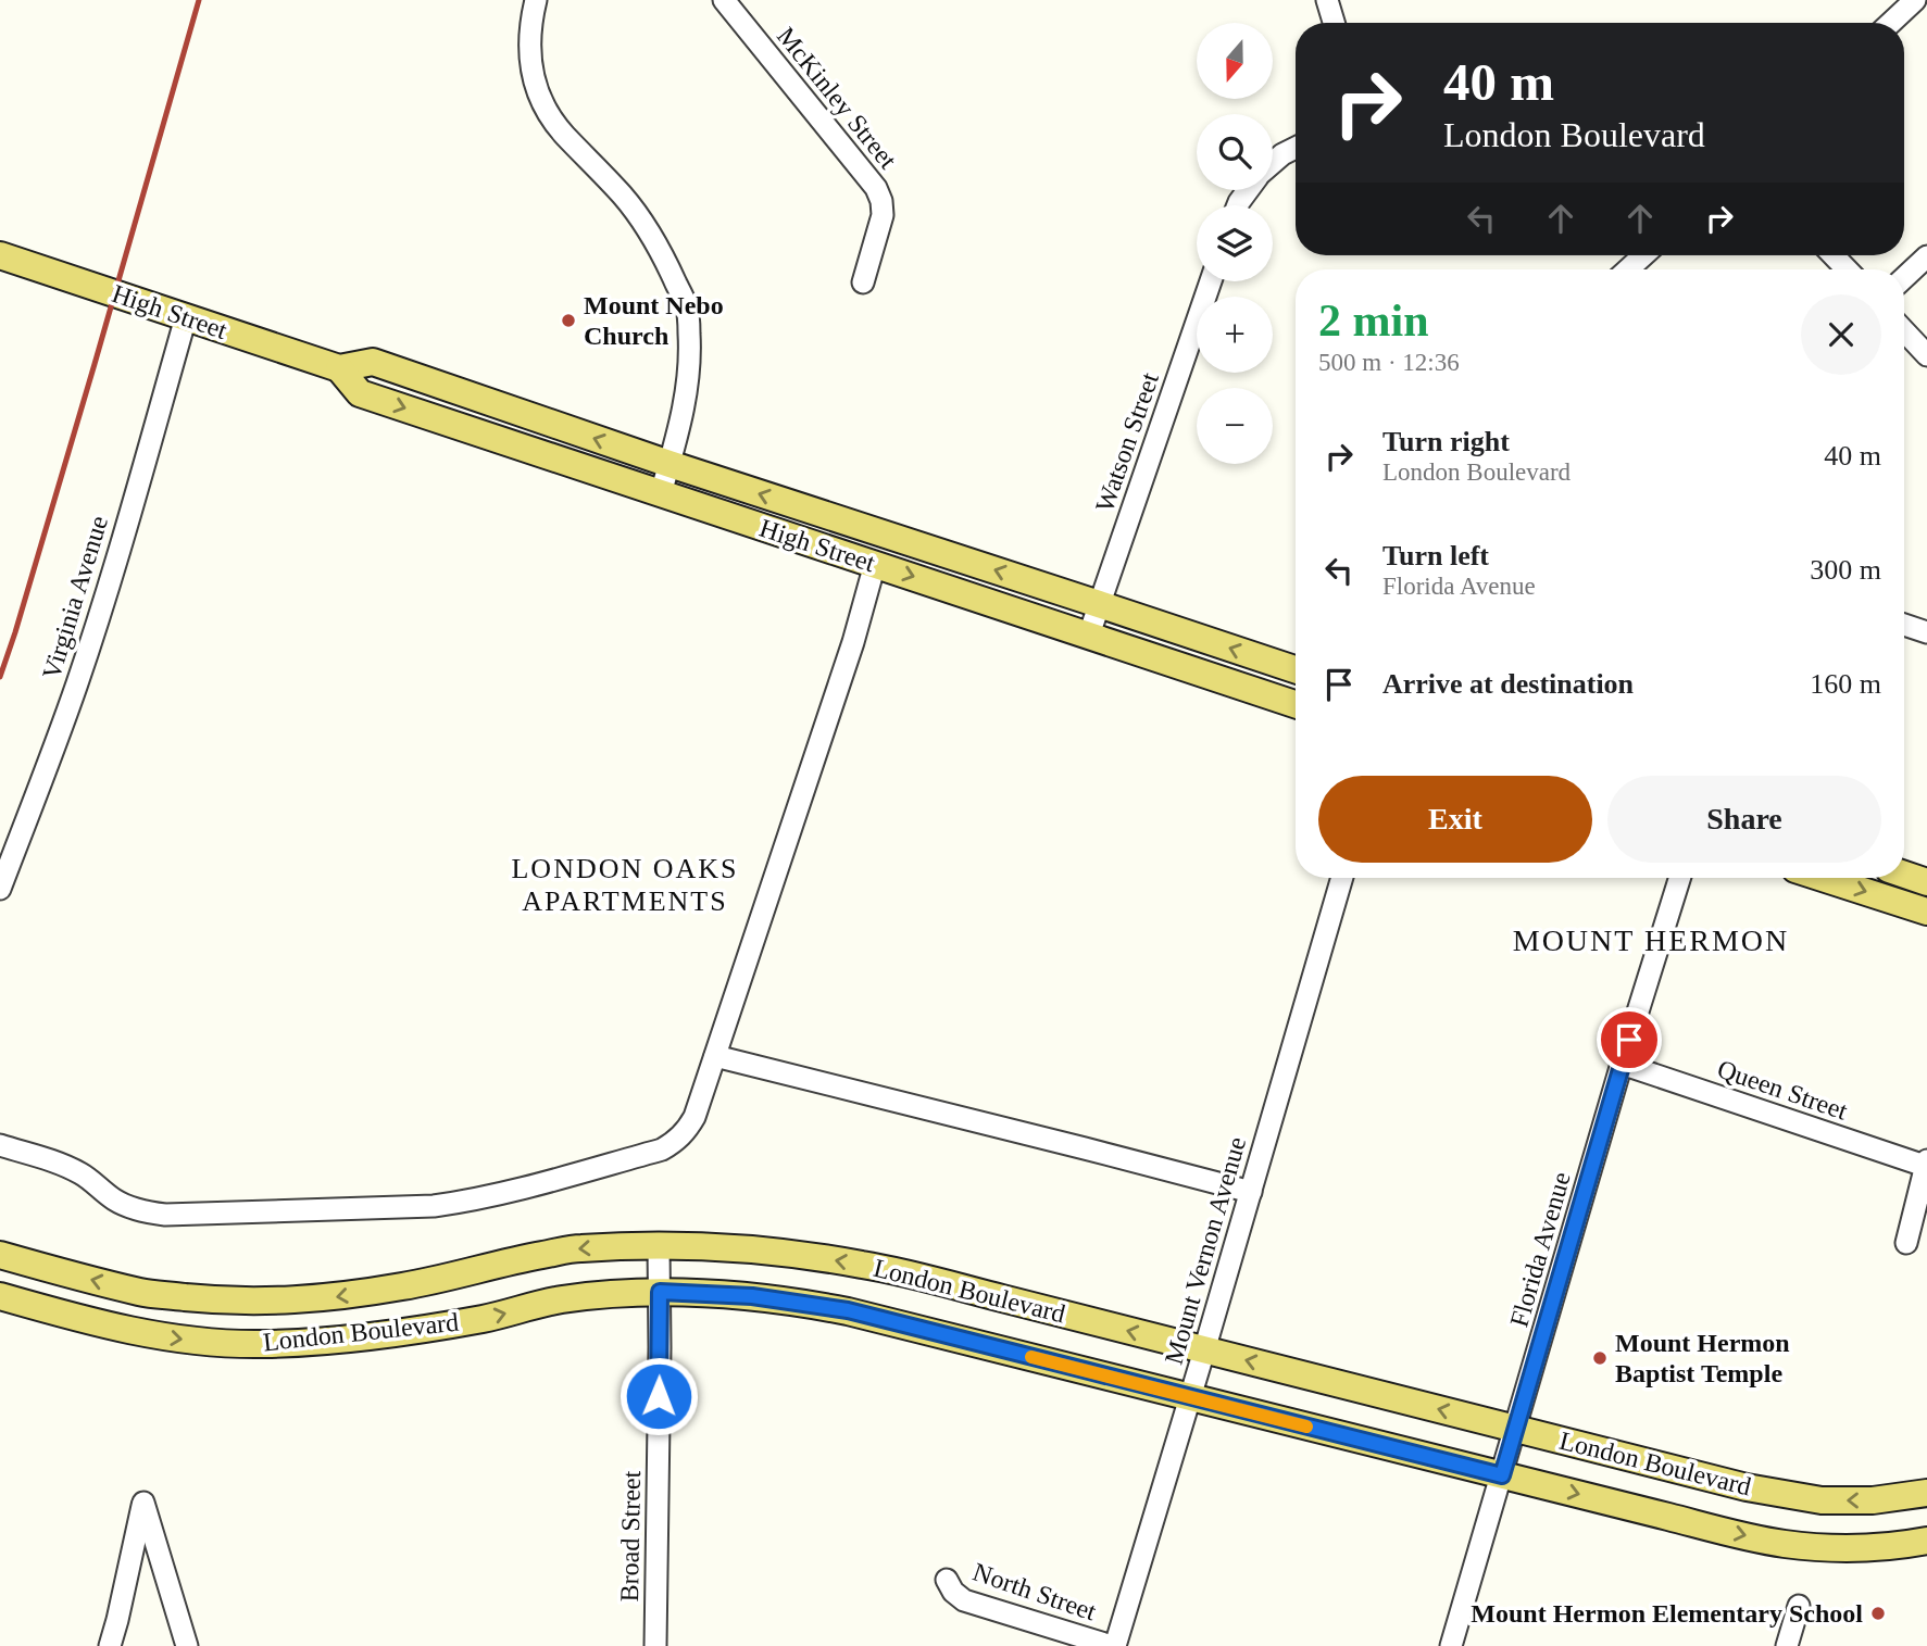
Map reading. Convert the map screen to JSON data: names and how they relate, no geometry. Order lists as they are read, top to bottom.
{
  "streets": {
    "main road": ["High Street", "London Boulevard"],
    "street": [
      "McKinley Street",
      "Watson Street",
      "Virginia Avenue",
      "Queen Street",
      "Florida Avenue",
      "Mount Vernon Avenue",
      "Broad Street",
      "North Street"
    ]
  },
  "crossings": [
    ["High Street", "Watson Street"],
    ["High Street", "Virginia Avenue"],
    ["Queen Street", "Florida Avenue"],
    ["Florida Avenue", "London Boulevard"],
    ["Mount Vernon Avenue", "London Boulevard"],
    ["Mount Vernon Avenue", "North Street"],
    ["London Boulevard", "Broad Street"]
  ],
  "districts": ["LONDON OAKS APARTMENTS", "MOUNT HERMON"],
  "places": ["Mount Nebo Church", "Mount Hermon Baptist Temple", "Mount Hermon Elementary School"],
  "north": "bottom",
  "page": {
    "map_buttons": ["+", "−"],
    "turn": ["40 m", "London Boulevard"],
    "heading": ["2 min", "500 m · 12:36"],
    "list": [
      {
        "name": "Turn right",
        "note": "London Boulevard",
        "value": "40 m"
      },
      {
        "name": "Turn left",
        "note": "Florida Avenue",
        "value": "300 m"
      },
      {
        "name": "Arrive at destination",
        "value": "160 m"
      }
    ],
    "buttons": ["Exit", "Share"]
  }
}
